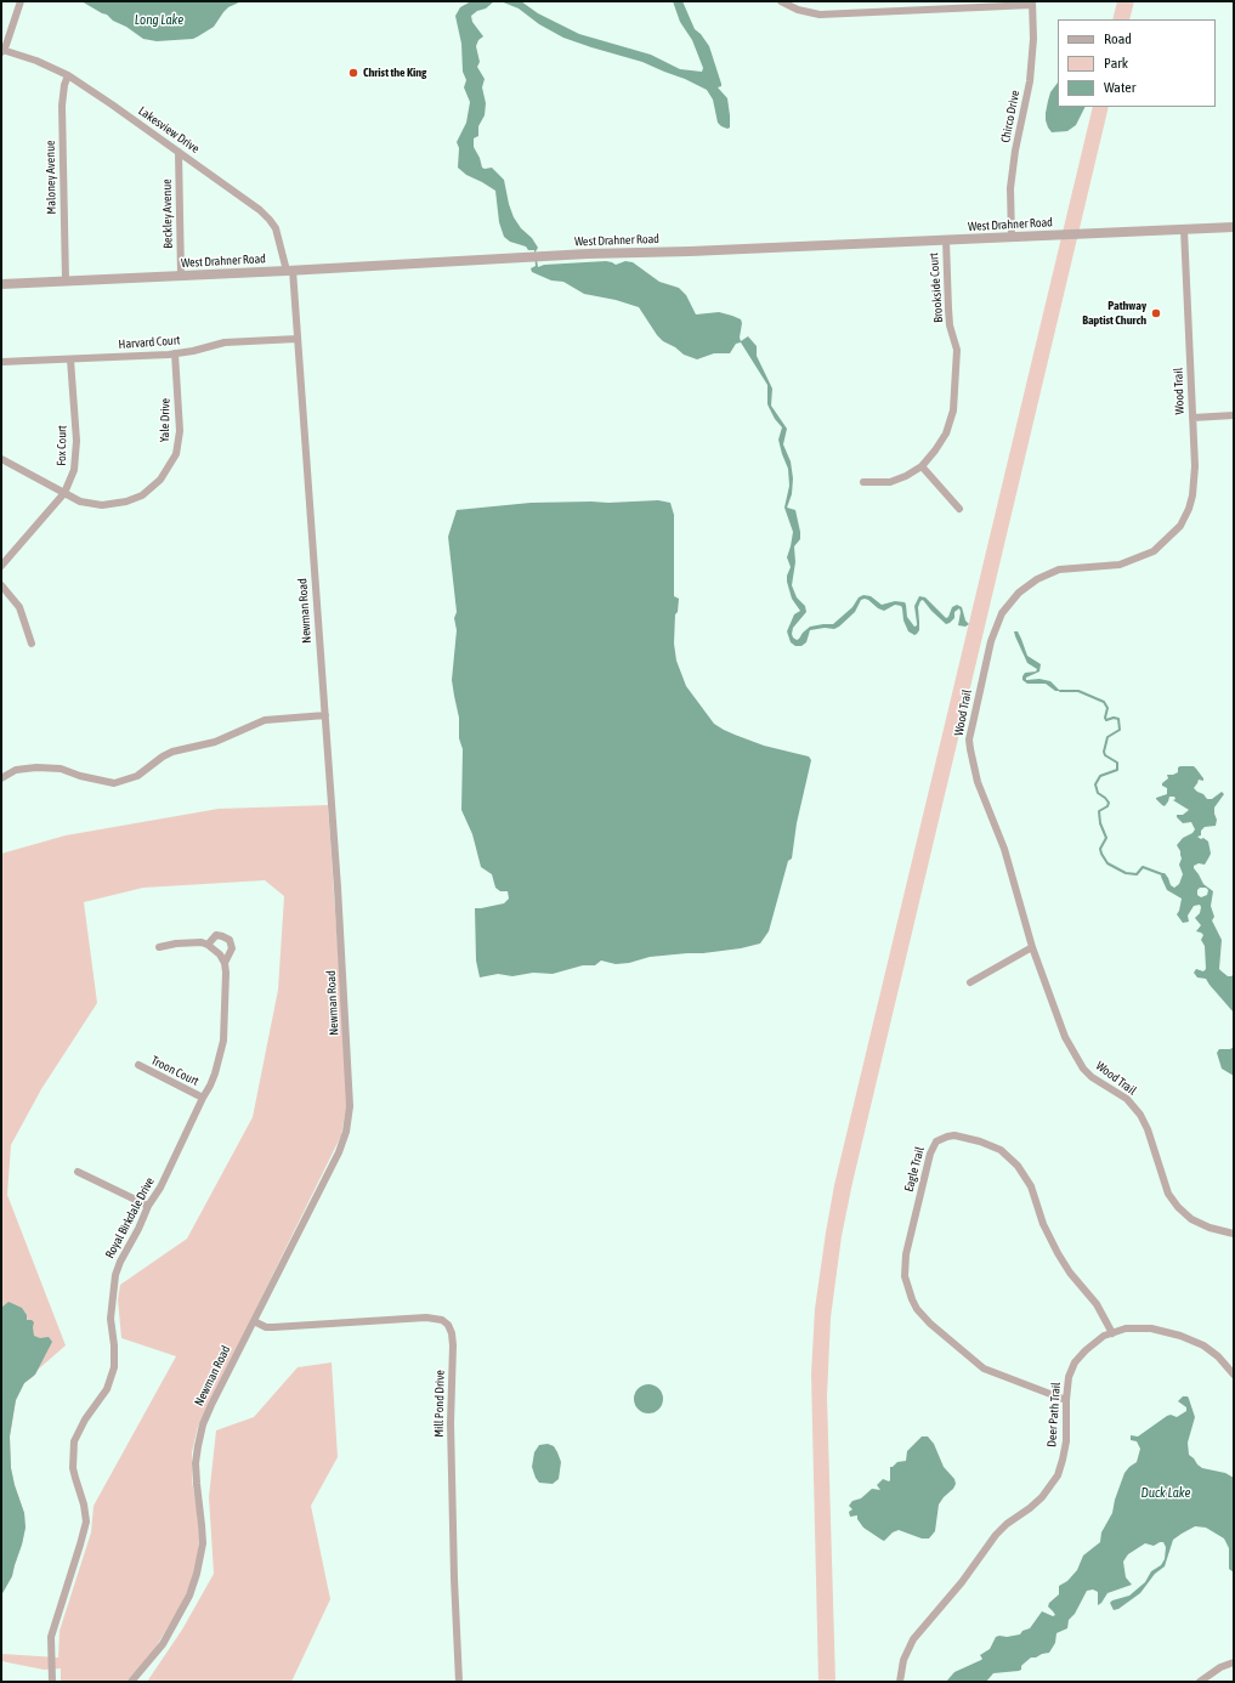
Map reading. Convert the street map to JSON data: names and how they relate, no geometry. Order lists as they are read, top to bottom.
{
  "streets": {
    "street": [
      "Chirco Drive",
      "Lakesview Drive",
      "Maloney Avenue",
      "Beckley Avenue",
      "West Drahner Road",
      "Brookside Court",
      "Harvard Court",
      "Wood Trail",
      "Yale Drive",
      "Fox Court",
      "Newman Road",
      "Troon Court",
      "Eagle Trail",
      "Royal Birkdale Drive",
      "Mill Pond Drive",
      "Deer Path Trail"
    ]
  },
  "crossings": [
    ["Chirco Drive", "West Drahner Road"],
    ["Lakesview Drive", "Maloney Avenue"],
    ["Lakesview Drive", "Beckley Avenue"],
    ["Lakesview Drive", "West Drahner Road"],
    ["Lakesview Drive", "Newman Road"],
    ["Maloney Avenue", "West Drahner Road"],
    ["Beckley Avenue", "West Drahner Road"],
    ["West Drahner Road", "Brookside Court"],
    ["West Drahner Road", "Wood Trail"],
    ["West Drahner Road", "Newman Road"],
    ["Harvard Court", "Yale Drive"],
    ["Harvard Court", "Fox Court"],
    ["Harvard Court", "Newman Road"],
    ["Yale Drive", "Fox Court"],
    ["Newman Road", "Mill Pond Drive"],
    ["Troon Court", "Royal Birkdale Drive"],
    ["Eagle Trail", "Deer Path Trail"]
  ],
  "water": ["Long Lake", "Duck Lake"],
  "places": ["Christ the King", "Pathway Baptist Church"],
  "legend": ["Road", "Park", "Water"]
}
